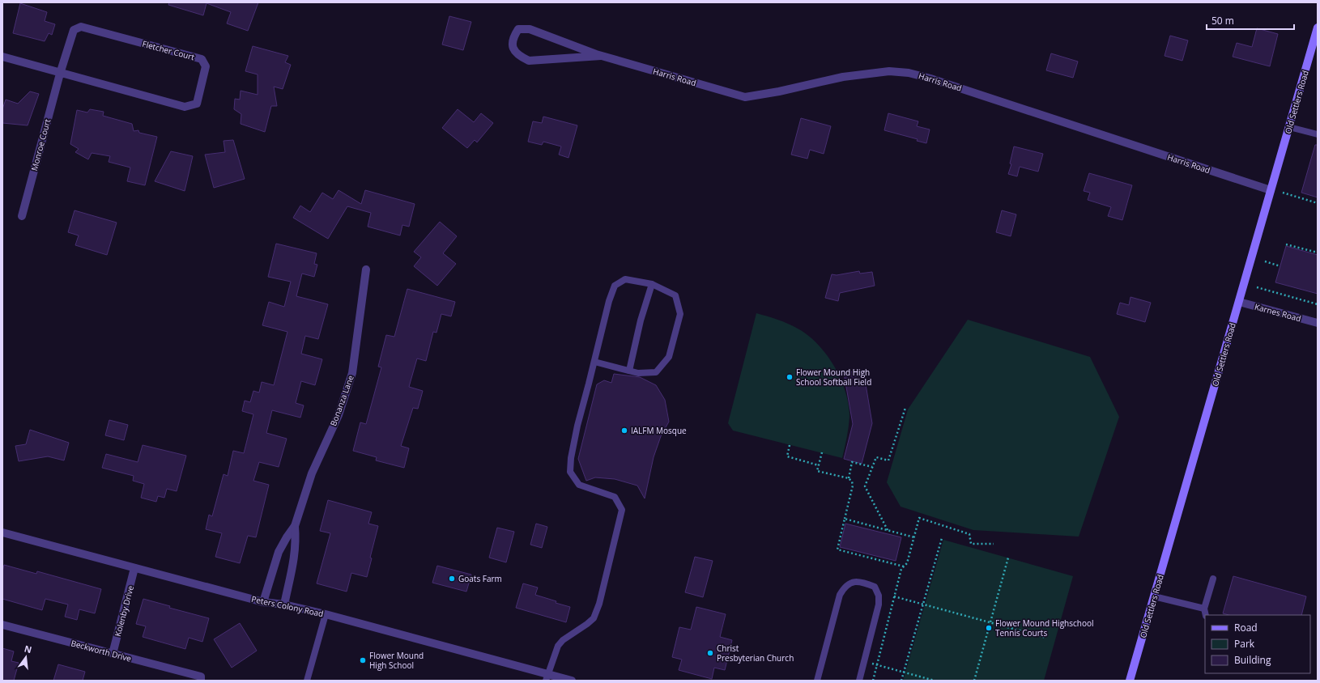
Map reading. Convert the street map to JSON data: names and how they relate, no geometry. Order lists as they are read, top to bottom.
{
  "streets": {
    "main road": ["Old Settlers Road"],
    "street": [
      "Fletcher Court",
      "Harris Road",
      "Monroe Court",
      "Karnes Road",
      "Bonanza Lane",
      "Peters Colony Road",
      "Kolenby Drive",
      "Beckworth Drive"
    ]
  },
  "crossings": [
    ["Fletcher Court", "Monroe Court"],
    ["Harris Road", "Old Settlers Road"],
    ["Old Settlers Road", "Karnes Road"],
    ["Bonanza Lane", "Peters Colony Road"],
    ["Peters Colony Road", "Kolenby Drive"],
    ["Kolenby Drive", "Beckworth Drive"]
  ],
  "places": [
    "Flower Mound High School Softball Field",
    "IALFM Mosque",
    "Goats Farm",
    "Flower Mound Highschool Tennis Courts",
    "Christ Presbyterian Church",
    "Flower Mound High School"
  ],
  "legend": ["Road", "Park", "Building"],
  "scale_bar": "50 m",
  "north": "top"
}
